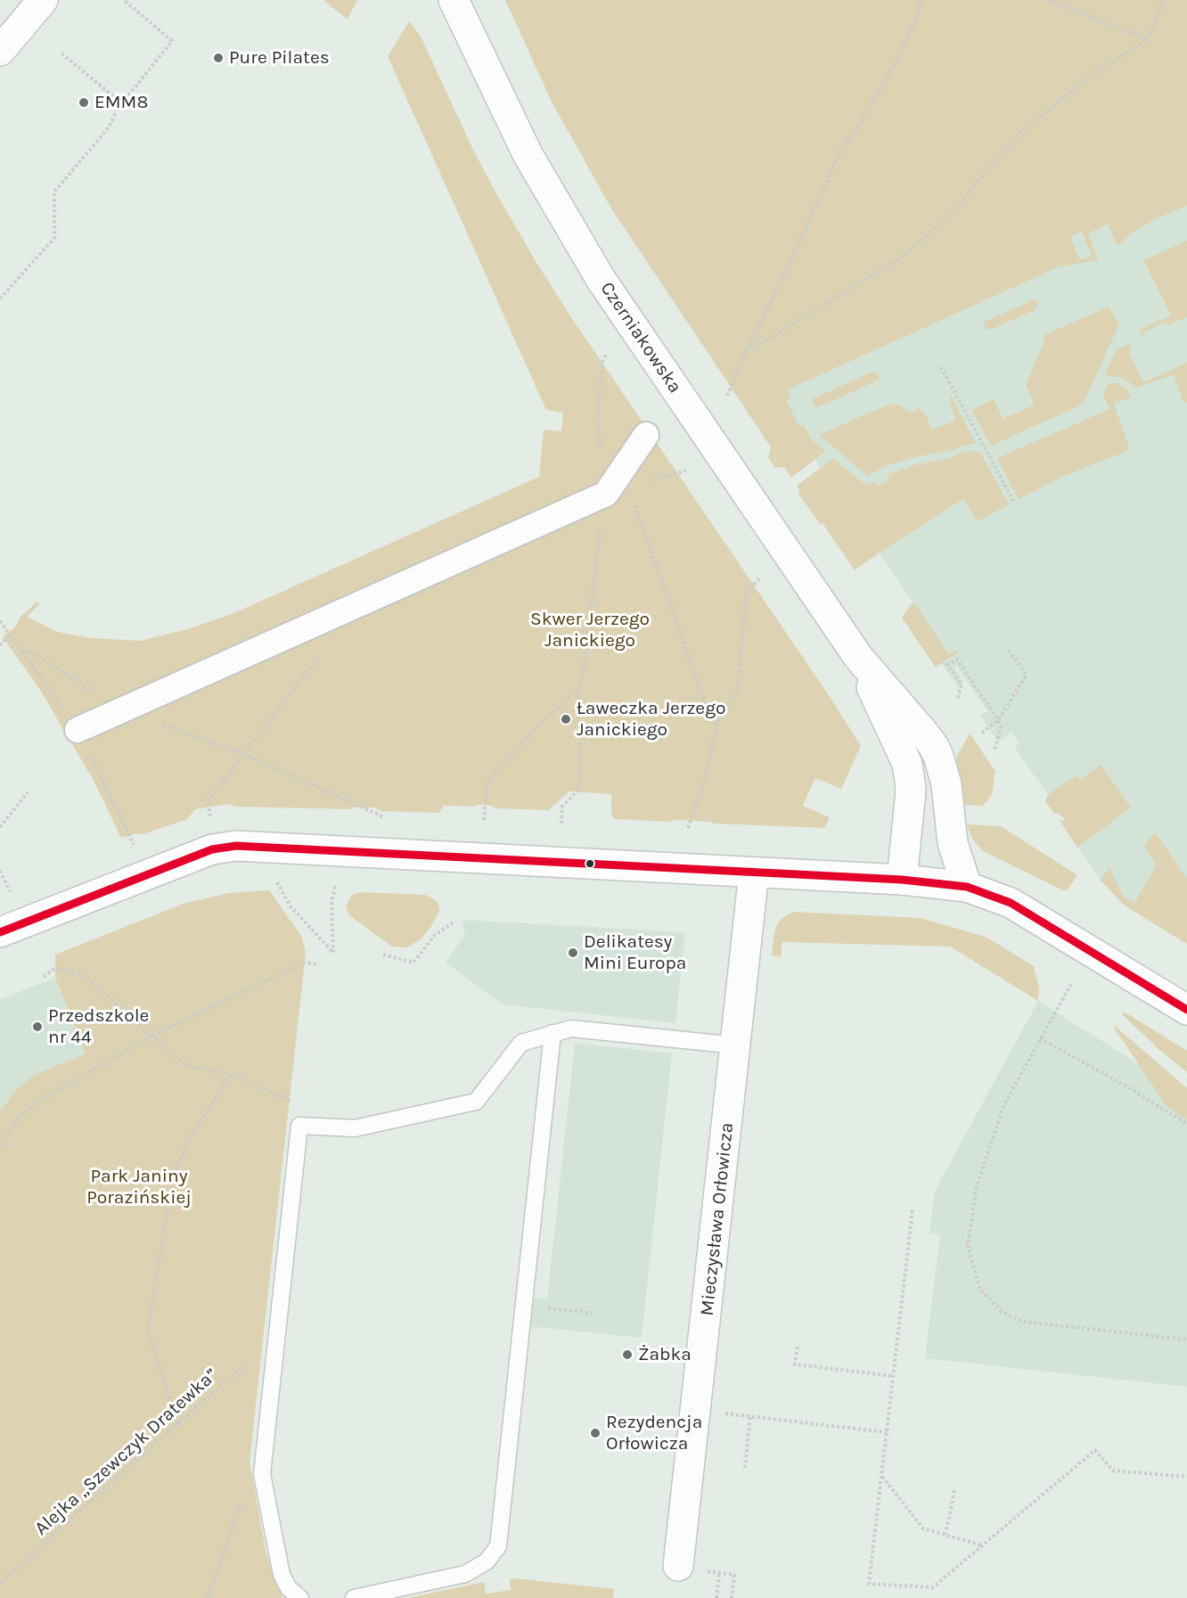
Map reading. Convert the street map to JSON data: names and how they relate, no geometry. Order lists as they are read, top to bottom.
{
  "streets": {
    "street": ["Czerniakowska", "Mieczysława Orłowicza"],
    "path": ["Alejka „Szewczyk Dratewka”"]
  },
  "parks": ["Skwer Jerzego Janickiego", "Park Janiny Porazińskiej"],
  "places": [
    "Pure Pilates",
    "EMM8",
    "Ławeczka Jerzego Janickiego",
    "Delikatesy Mini Europa",
    "Przedszkole nr 44",
    "Żabka",
    "Rezydencja Orłowicza"
  ]
}
